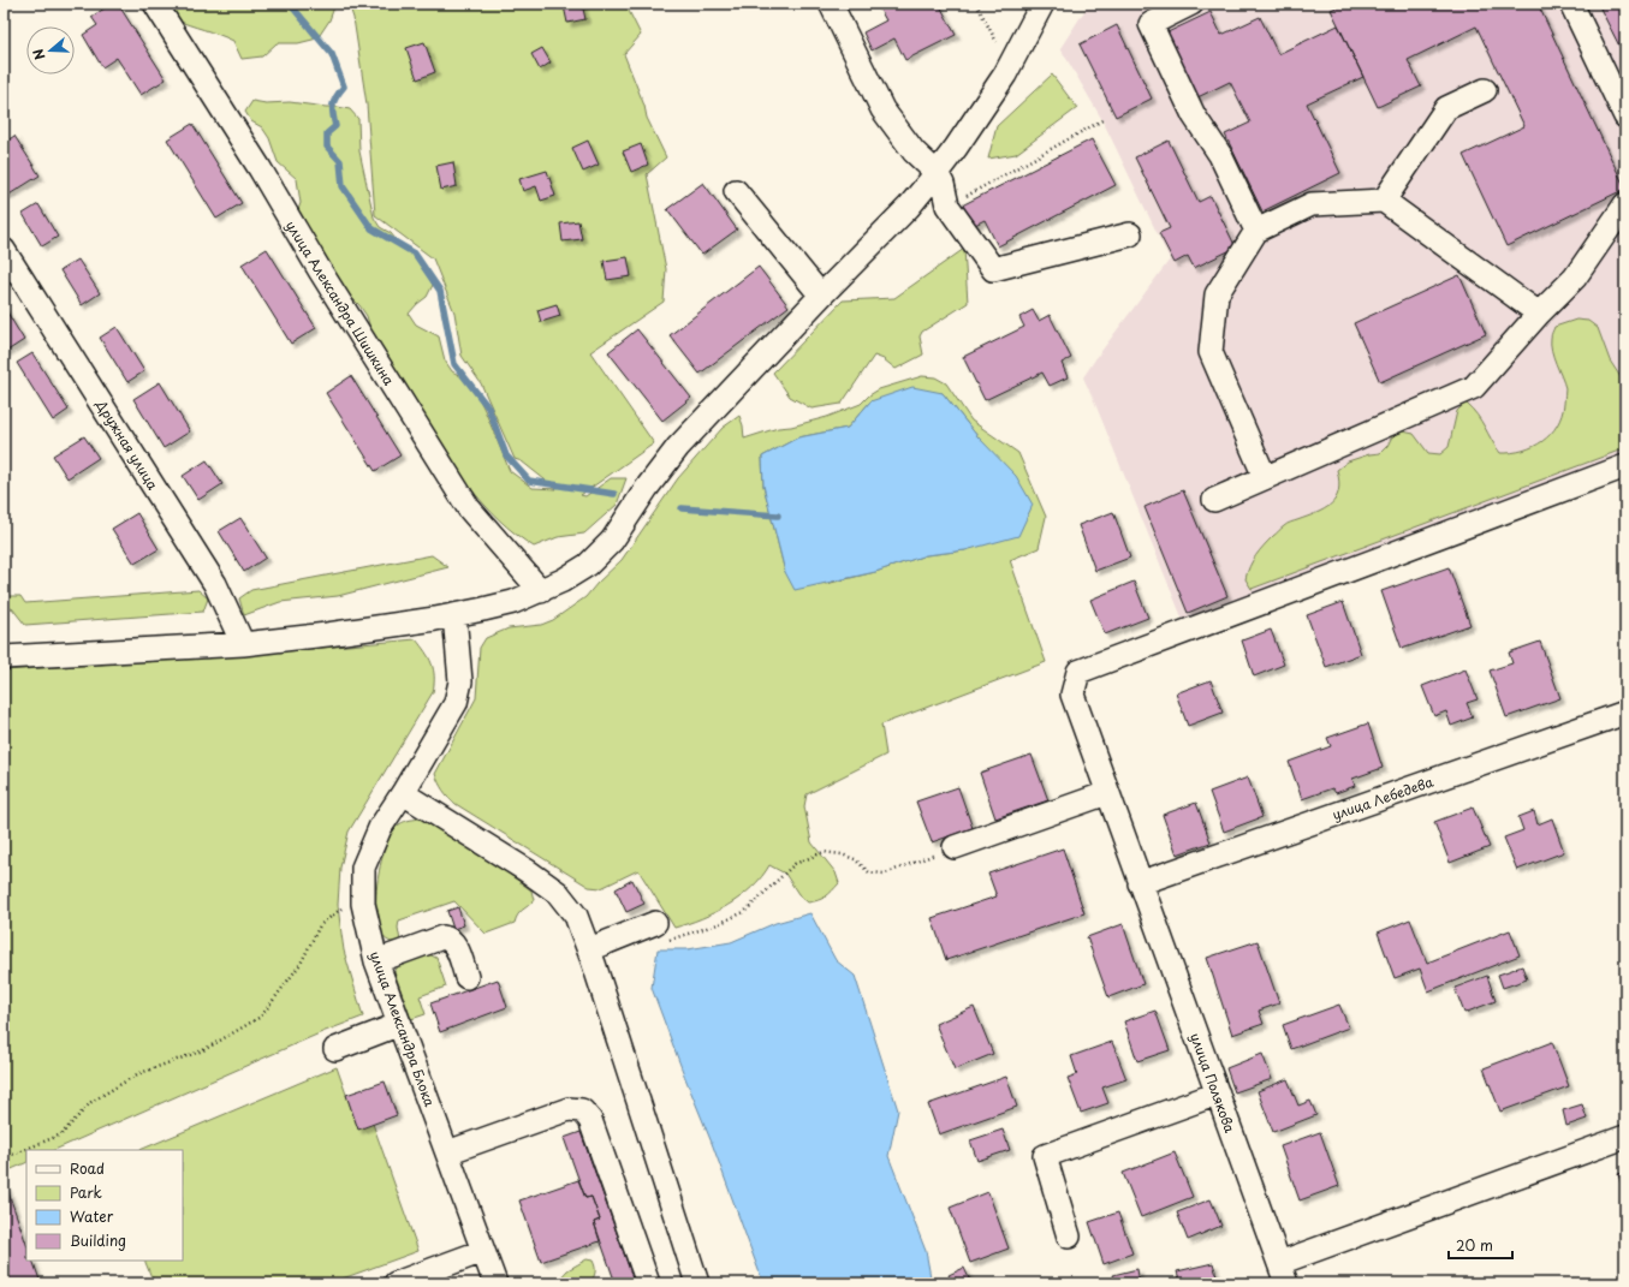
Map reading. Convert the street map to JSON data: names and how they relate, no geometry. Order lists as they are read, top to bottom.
{
  "streets": {
    "street": [
      "улица Александра Шишкина",
      "Дружная улица",
      "улица Лебедева",
      "улица Александра Блока",
      "улица Полякова"
    ]
  },
  "crossings": [
    ["улица Лебедева", "улица Полякова"]
  ],
  "legend": [
    "Road",
    "Park",
    "Water",
    "Building"
  ],
  "scale_bar": "20 m",
  "north": "left"
}
